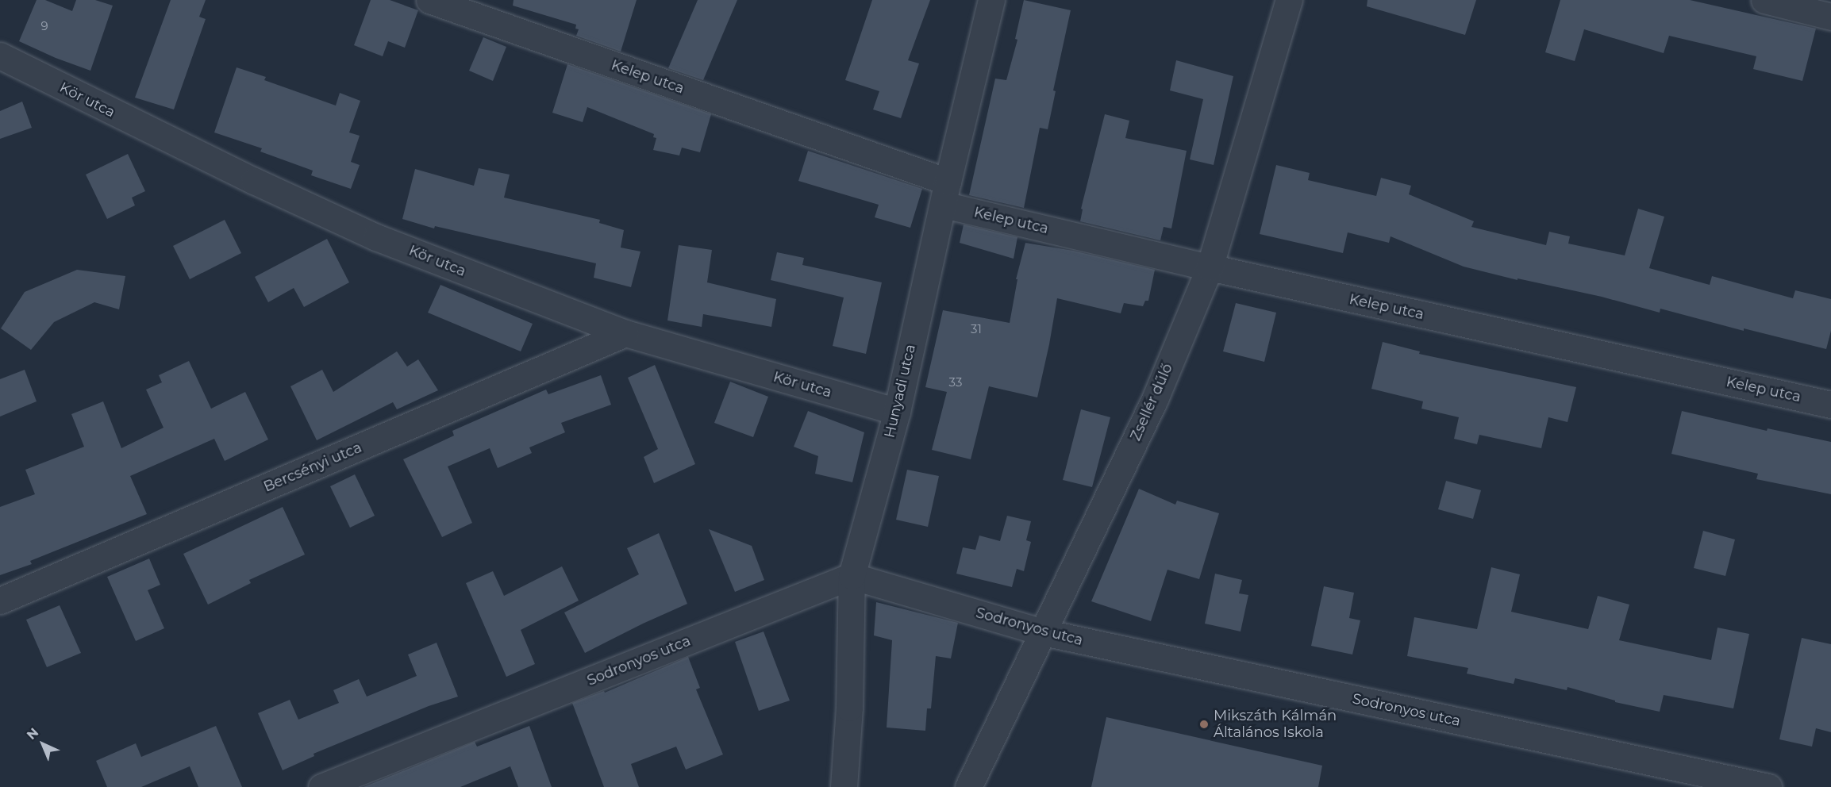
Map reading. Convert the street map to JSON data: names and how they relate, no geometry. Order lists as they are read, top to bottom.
{
  "streets": {
    "street": [
      "Kelep utca",
      "Kör utca",
      "Hunyadi utca",
      "Zsellér dűlő",
      "Bercsényi utca",
      "Sodronyos utca"
    ]
  },
  "crossings": [
    ["Kelep utca", "Hunyadi utca"],
    ["Kelep utca", "Zsellér dűlő"],
    ["Kör utca", "Hunyadi utca"],
    ["Kör utca", "Bercsényi utca"],
    ["Hunyadi utca", "Sodronyos utca"],
    ["Zsellér dűlő", "Sodronyos utca"]
  ],
  "places": ["Mikszáth Kálmán Általános Iskola"],
  "house_numbers": ["9", "31", "33"],
  "north": "top left"
}
